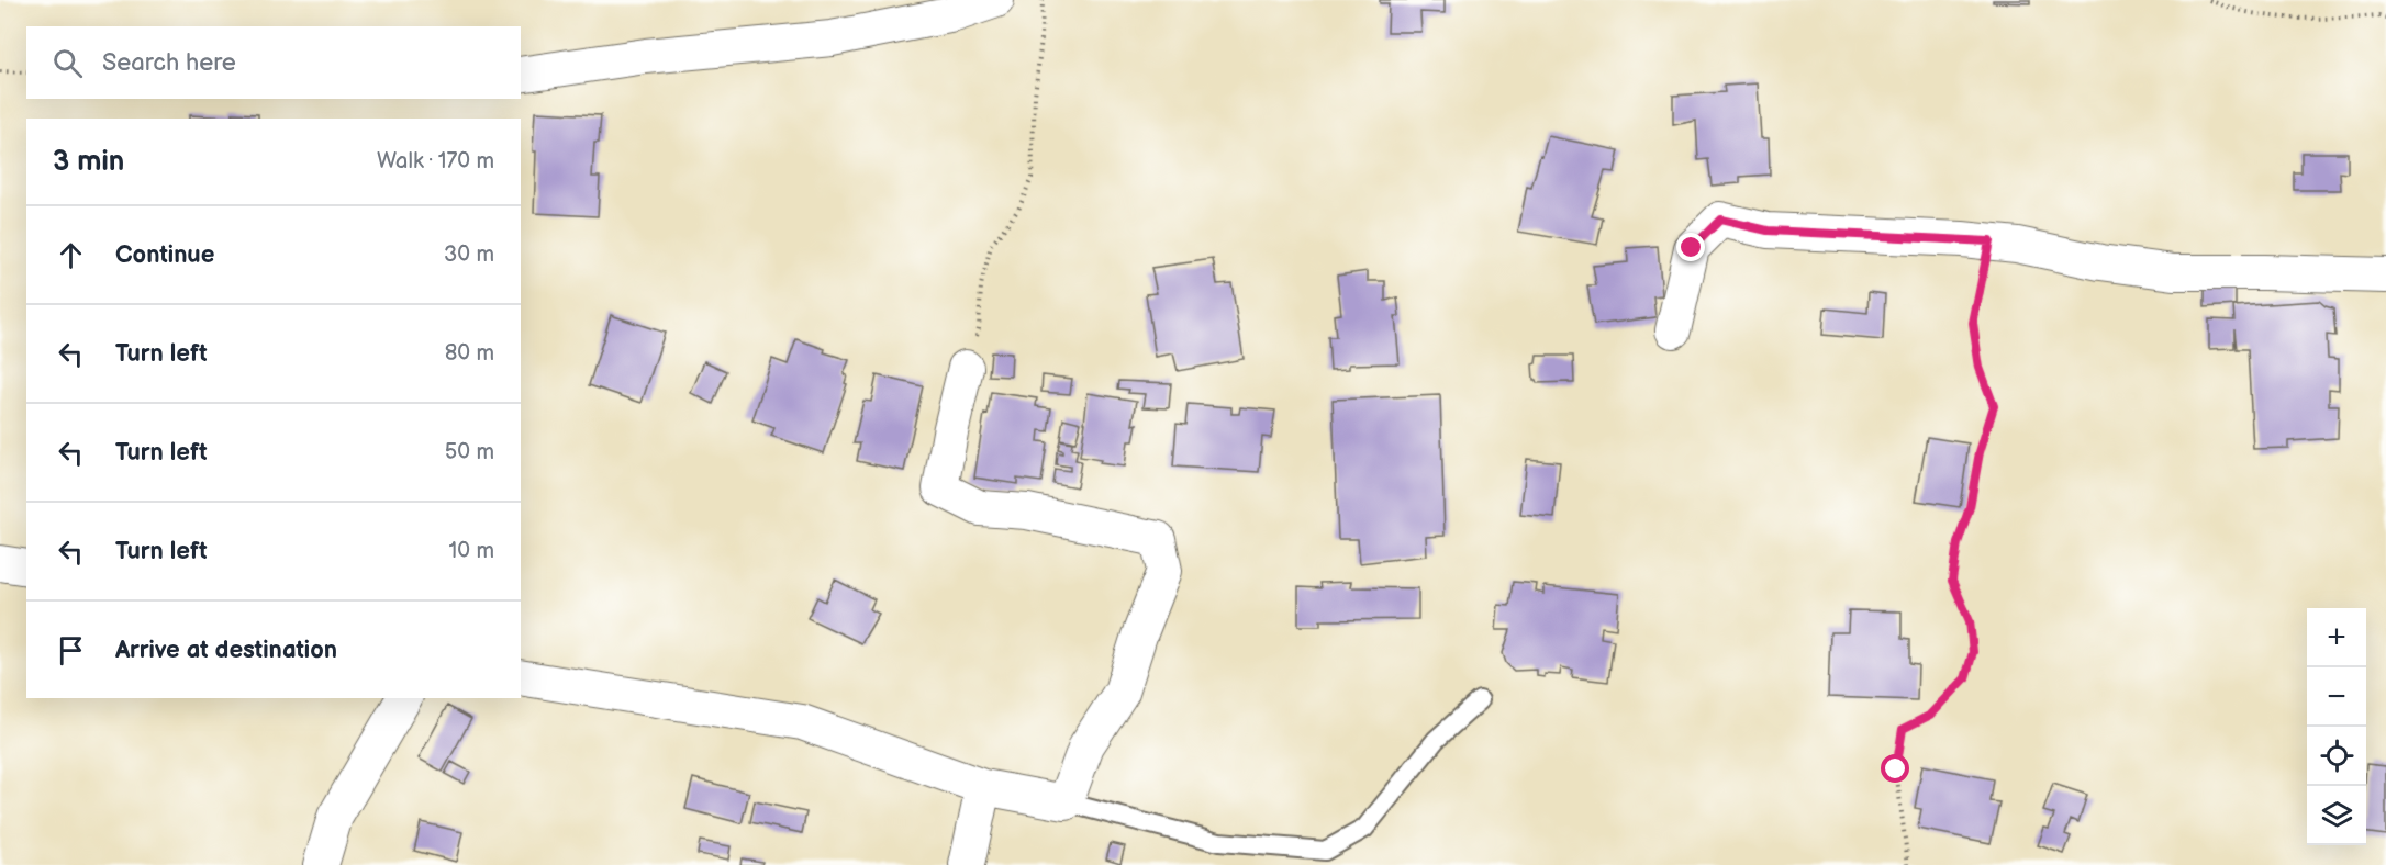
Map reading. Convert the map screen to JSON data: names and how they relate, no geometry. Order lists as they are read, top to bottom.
{
  "page": {
    "search": "Search here",
    "heading": ["3 min", "Walk · 170 m"],
    "list": [
      ["Continue", "30 m"],
      ["Turn left", "80 m"],
      ["Turn left", "50 m"],
      ["Turn left", "10 m"],
      "Arrive at destination"
    ],
    "map_buttons": ["+", "−"]
  }
}
